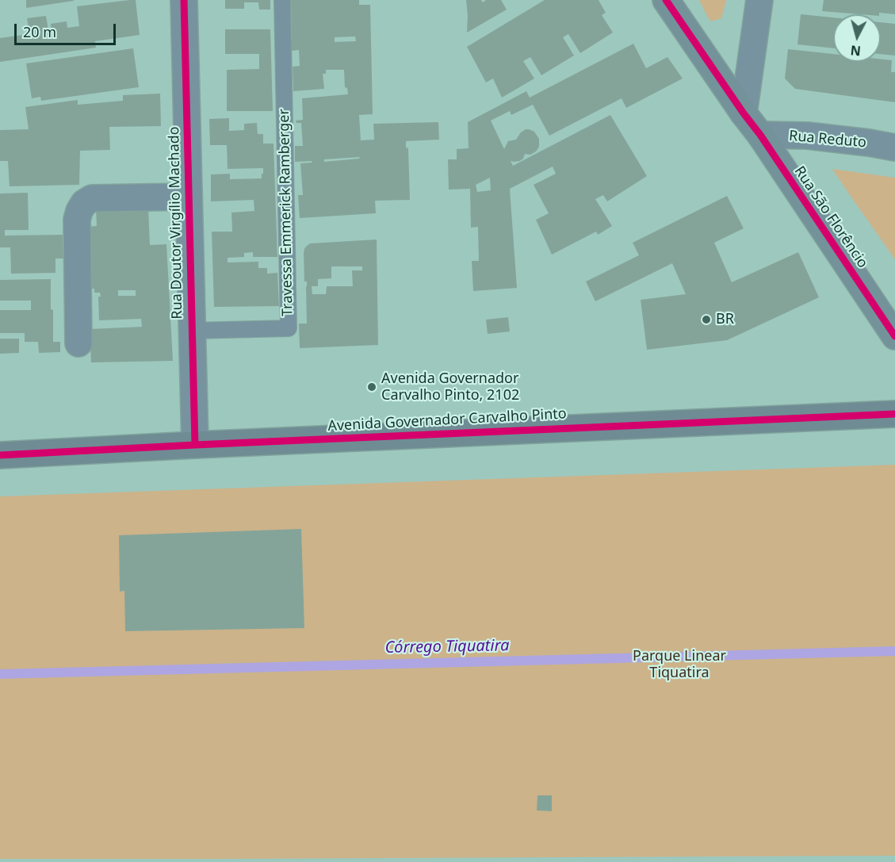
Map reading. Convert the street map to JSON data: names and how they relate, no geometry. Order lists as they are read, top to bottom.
{
  "streets": {
    "main road": ["Avenida Governador Carvalho Pinto"],
    "street": ["Rua Reduto", "Rua São Florêncio", "Rua Doutor Virgílio Machado"],
    "lane": ["Travessa Emmerick Ramberger"]
  },
  "crossings": [
    ["Rua Reduto", "Rua São Florêncio"],
    ["Travessa Emmerick Ramberger", "Rua Doutor Virgílio Machado"],
    ["Rua Doutor Virgílio Machado", "Avenida Governador Carvalho Pinto"]
  ],
  "water": ["Córrego Tiquatira"],
  "parks": ["Parque Linear Tiquatira"],
  "places": ["BR", "Avenida Governador Carvalho Pinto, 2102"],
  "scale_bar": "20 m",
  "north": "bottom"
}
